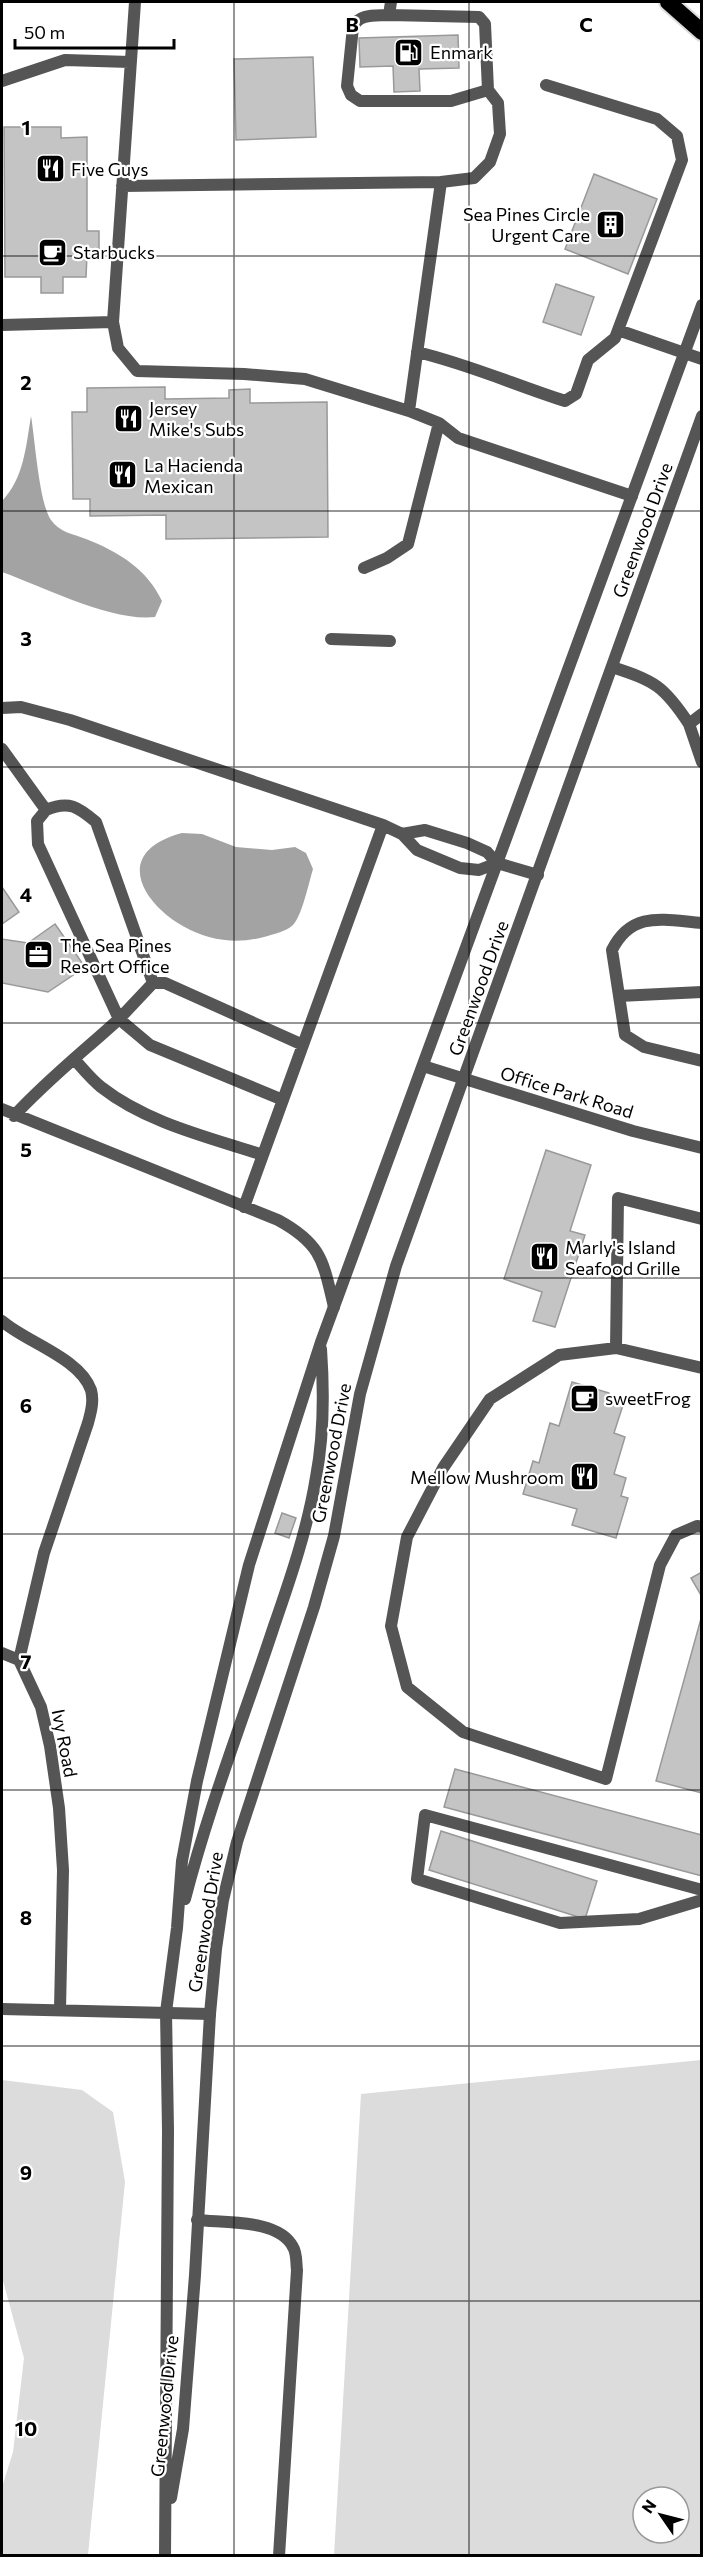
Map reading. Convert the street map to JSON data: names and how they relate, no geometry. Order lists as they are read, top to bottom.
{
  "streets": {
    "street": ["Greenwood Drive", "Office Park Road", "Ivy Road"]
  },
  "crossings": [
    ["Greenwood Drive", "Office Park Road"]
  ],
  "places": {
    "fuel station": ["Enmark"],
    "restaurant": [
      "Five Guys",
      "Jersey Mike's Subs",
      "La Hacienda Mexican",
      "Marly's Island Seafood Grille",
      "Mellow Mushroom"
    ],
    "building": ["Sea Pines Circle Urgent Care"],
    "cafe": ["Starbucks", "sweetFrog"],
    "office": ["The Sea Pines Resort Office"]
  },
  "scale_bar": "50 m",
  "north": "top left",
  "grid": {
    "columns": ["B", "C"],
    "rows": [
      "1",
      "2",
      "3",
      "4",
      "5",
      "6",
      "7",
      "8",
      "9",
      "10"
    ]
  }
}
